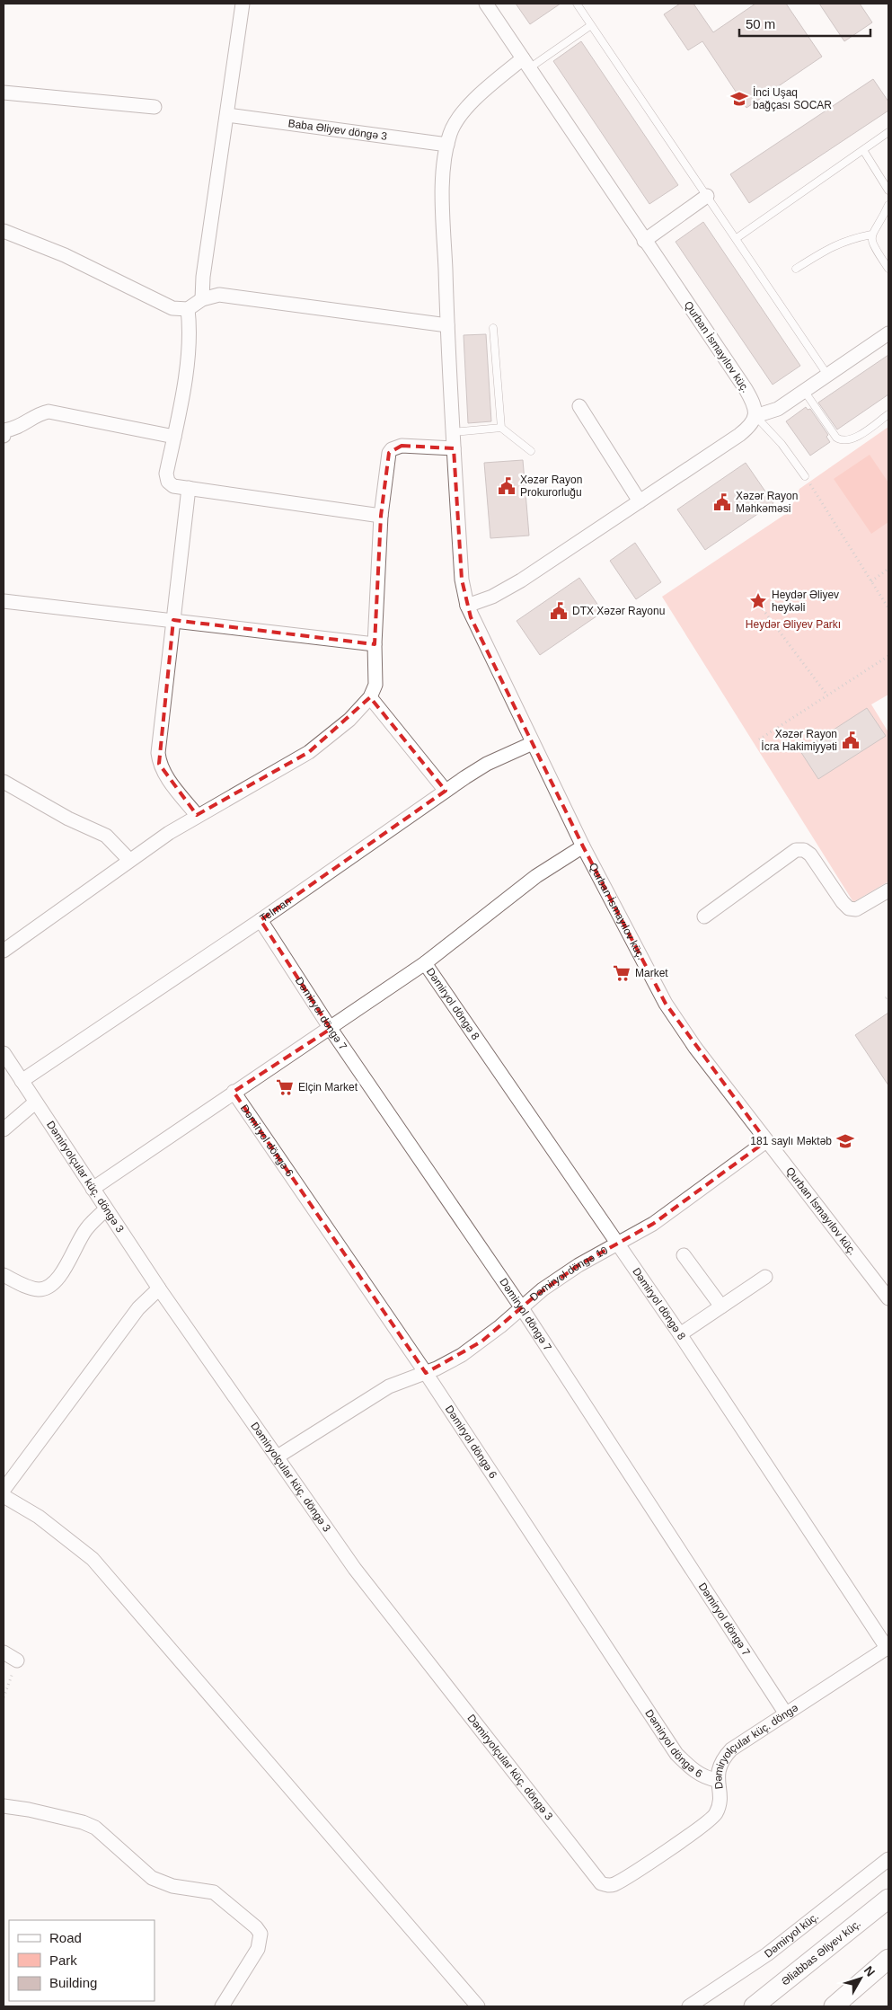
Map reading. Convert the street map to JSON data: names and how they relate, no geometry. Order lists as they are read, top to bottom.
{
  "streets": {
    "main road": ["Əliabbas Əliyev küç."],
    "street": [
      "Baba Əliyev döngə 3",
      "Qurban İsmayılov küç.",
      "Telman",
      "Dəmiryol döngə 8",
      "Dəmiryol döngə 7",
      "Dəmiryol döngə 6",
      "Dəmiryolçular küç. döngə 3",
      "Dəmiryol döngə 10",
      "Dəmiryolçular küç. döngə",
      "Dəmiryol küç."
    ]
  },
  "crossings": [
    ["Baba Əliyev döngə 3", "Qurban İsmayılov küç."],
    ["Qurban İsmayılov küç.", "Telman"],
    ["Qurban İsmayılov küç.", "Dəmiryol döngə 10"],
    ["Telman", "Dəmiryol döngə 7"],
    ["Telman", "Dəmiryolçular küç. döngə 3"],
    ["Dəmiryol döngə 8", "Dəmiryol döngə 10"],
    ["Dəmiryol döngə 8", "Dəmiryolçular küç. döngə"],
    ["Dəmiryol döngə 7", "Dəmiryol döngə 10"],
    ["Dəmiryol döngə 7", "Dəmiryolçular küç. döngə"],
    ["Dəmiryol döngə 6", "Dəmiryol döngə 10"],
    ["Dəmiryol döngə 6", "Dəmiryolçular küç. döngə"],
    ["Dəmiryolçular küç. döngə 3", "Dəmiryol döngə 10"],
    ["Dəmiryolçular küç. döngə 3", "Dəmiryolçular küç. döngə"]
  ],
  "parks": ["Heydər Əliyev Parkı"],
  "places": {
    "school or university": ["İnci Uşaq bağçası SOCAR", "181 saylı Məktəb"],
    "public building": [
      "Xəzər Rayon Prokurorluğu",
      "Xəzər Rayon Məhkəməsi",
      "DTX Xəzər Rayonu",
      "Xəzər Rayon İcra Hakimiyyəti"
    ],
    "place": ["Heydər Əliyev heykəli"],
    "supermarket": ["Market", "Elçin Market"]
  },
  "legend": ["Road", "Park", "Building"],
  "scale_bar": "50 m",
  "north": "top right"
}
